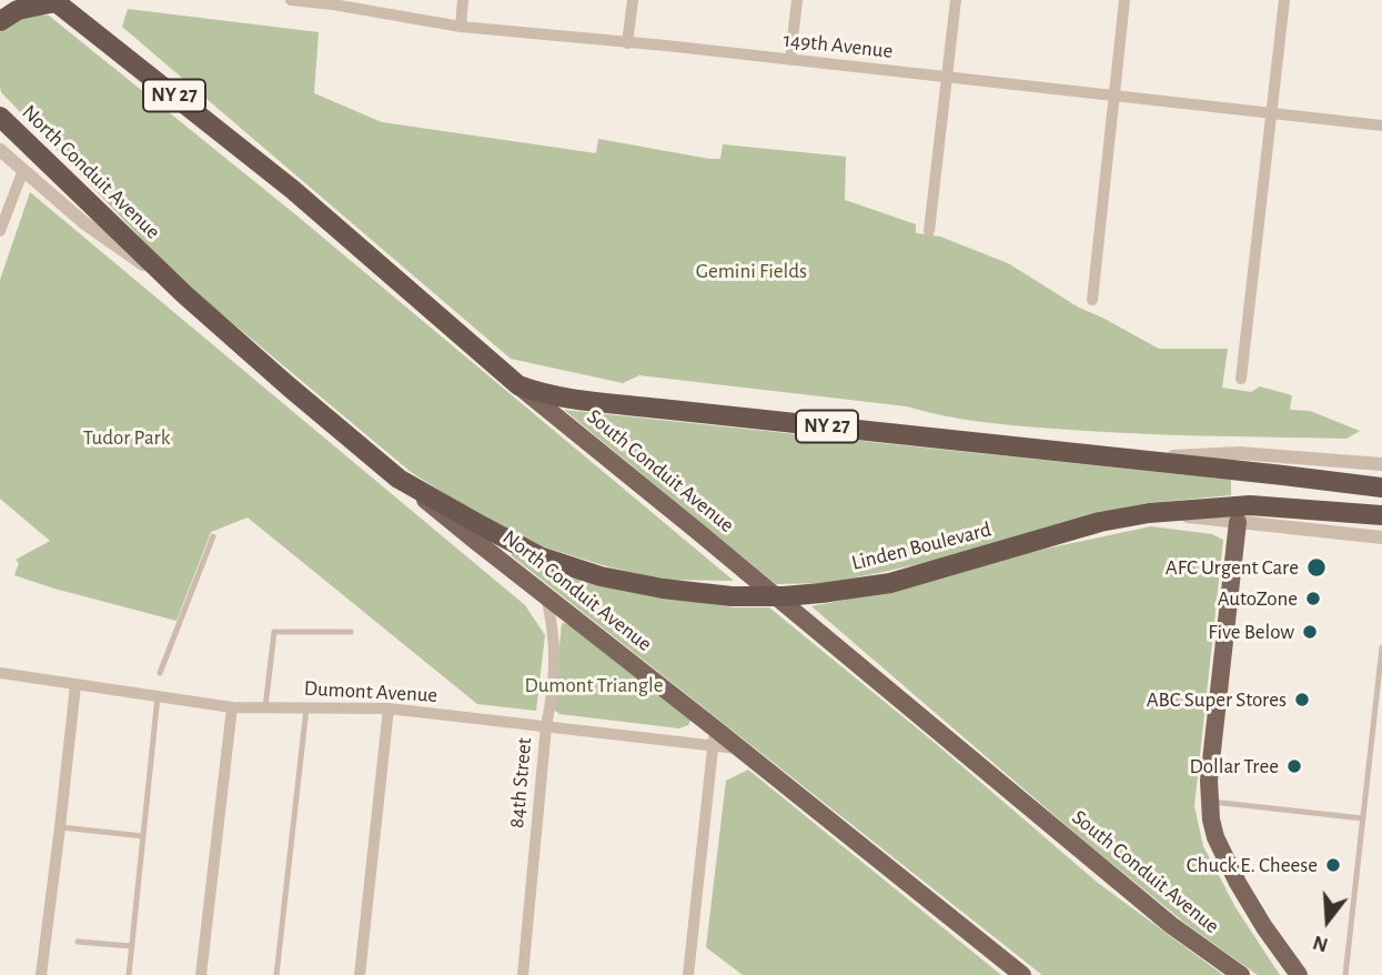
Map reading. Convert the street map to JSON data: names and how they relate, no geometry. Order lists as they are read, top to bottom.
{
  "streets": {
    "highway": [
      "NY 27",
      "North Conduit Avenue",
      "South Conduit Avenue",
      "Linden Boulevard"
    ],
    "street": ["149th Avenue", "Dumont Avenue", "84th Street"]
  },
  "crossings": [
    ["NY 27", "South Conduit Avenue"],
    ["North Conduit Avenue", "Linden Boulevard"],
    ["North Conduit Avenue", "Dumont Avenue"],
    ["North Conduit Avenue", "84th Street"],
    ["Dumont Avenue", "84th Street"]
  ],
  "parks": ["Gemini Fields", "Tudor Park", "Dumont Triangle"],
  "places": [
    "AFC Urgent Care",
    "AutoZone",
    "Five Below",
    "ABC Super Stores",
    "Dollar Tree",
    "Chuck E. Cheese"
  ],
  "north": "bottom"
}
